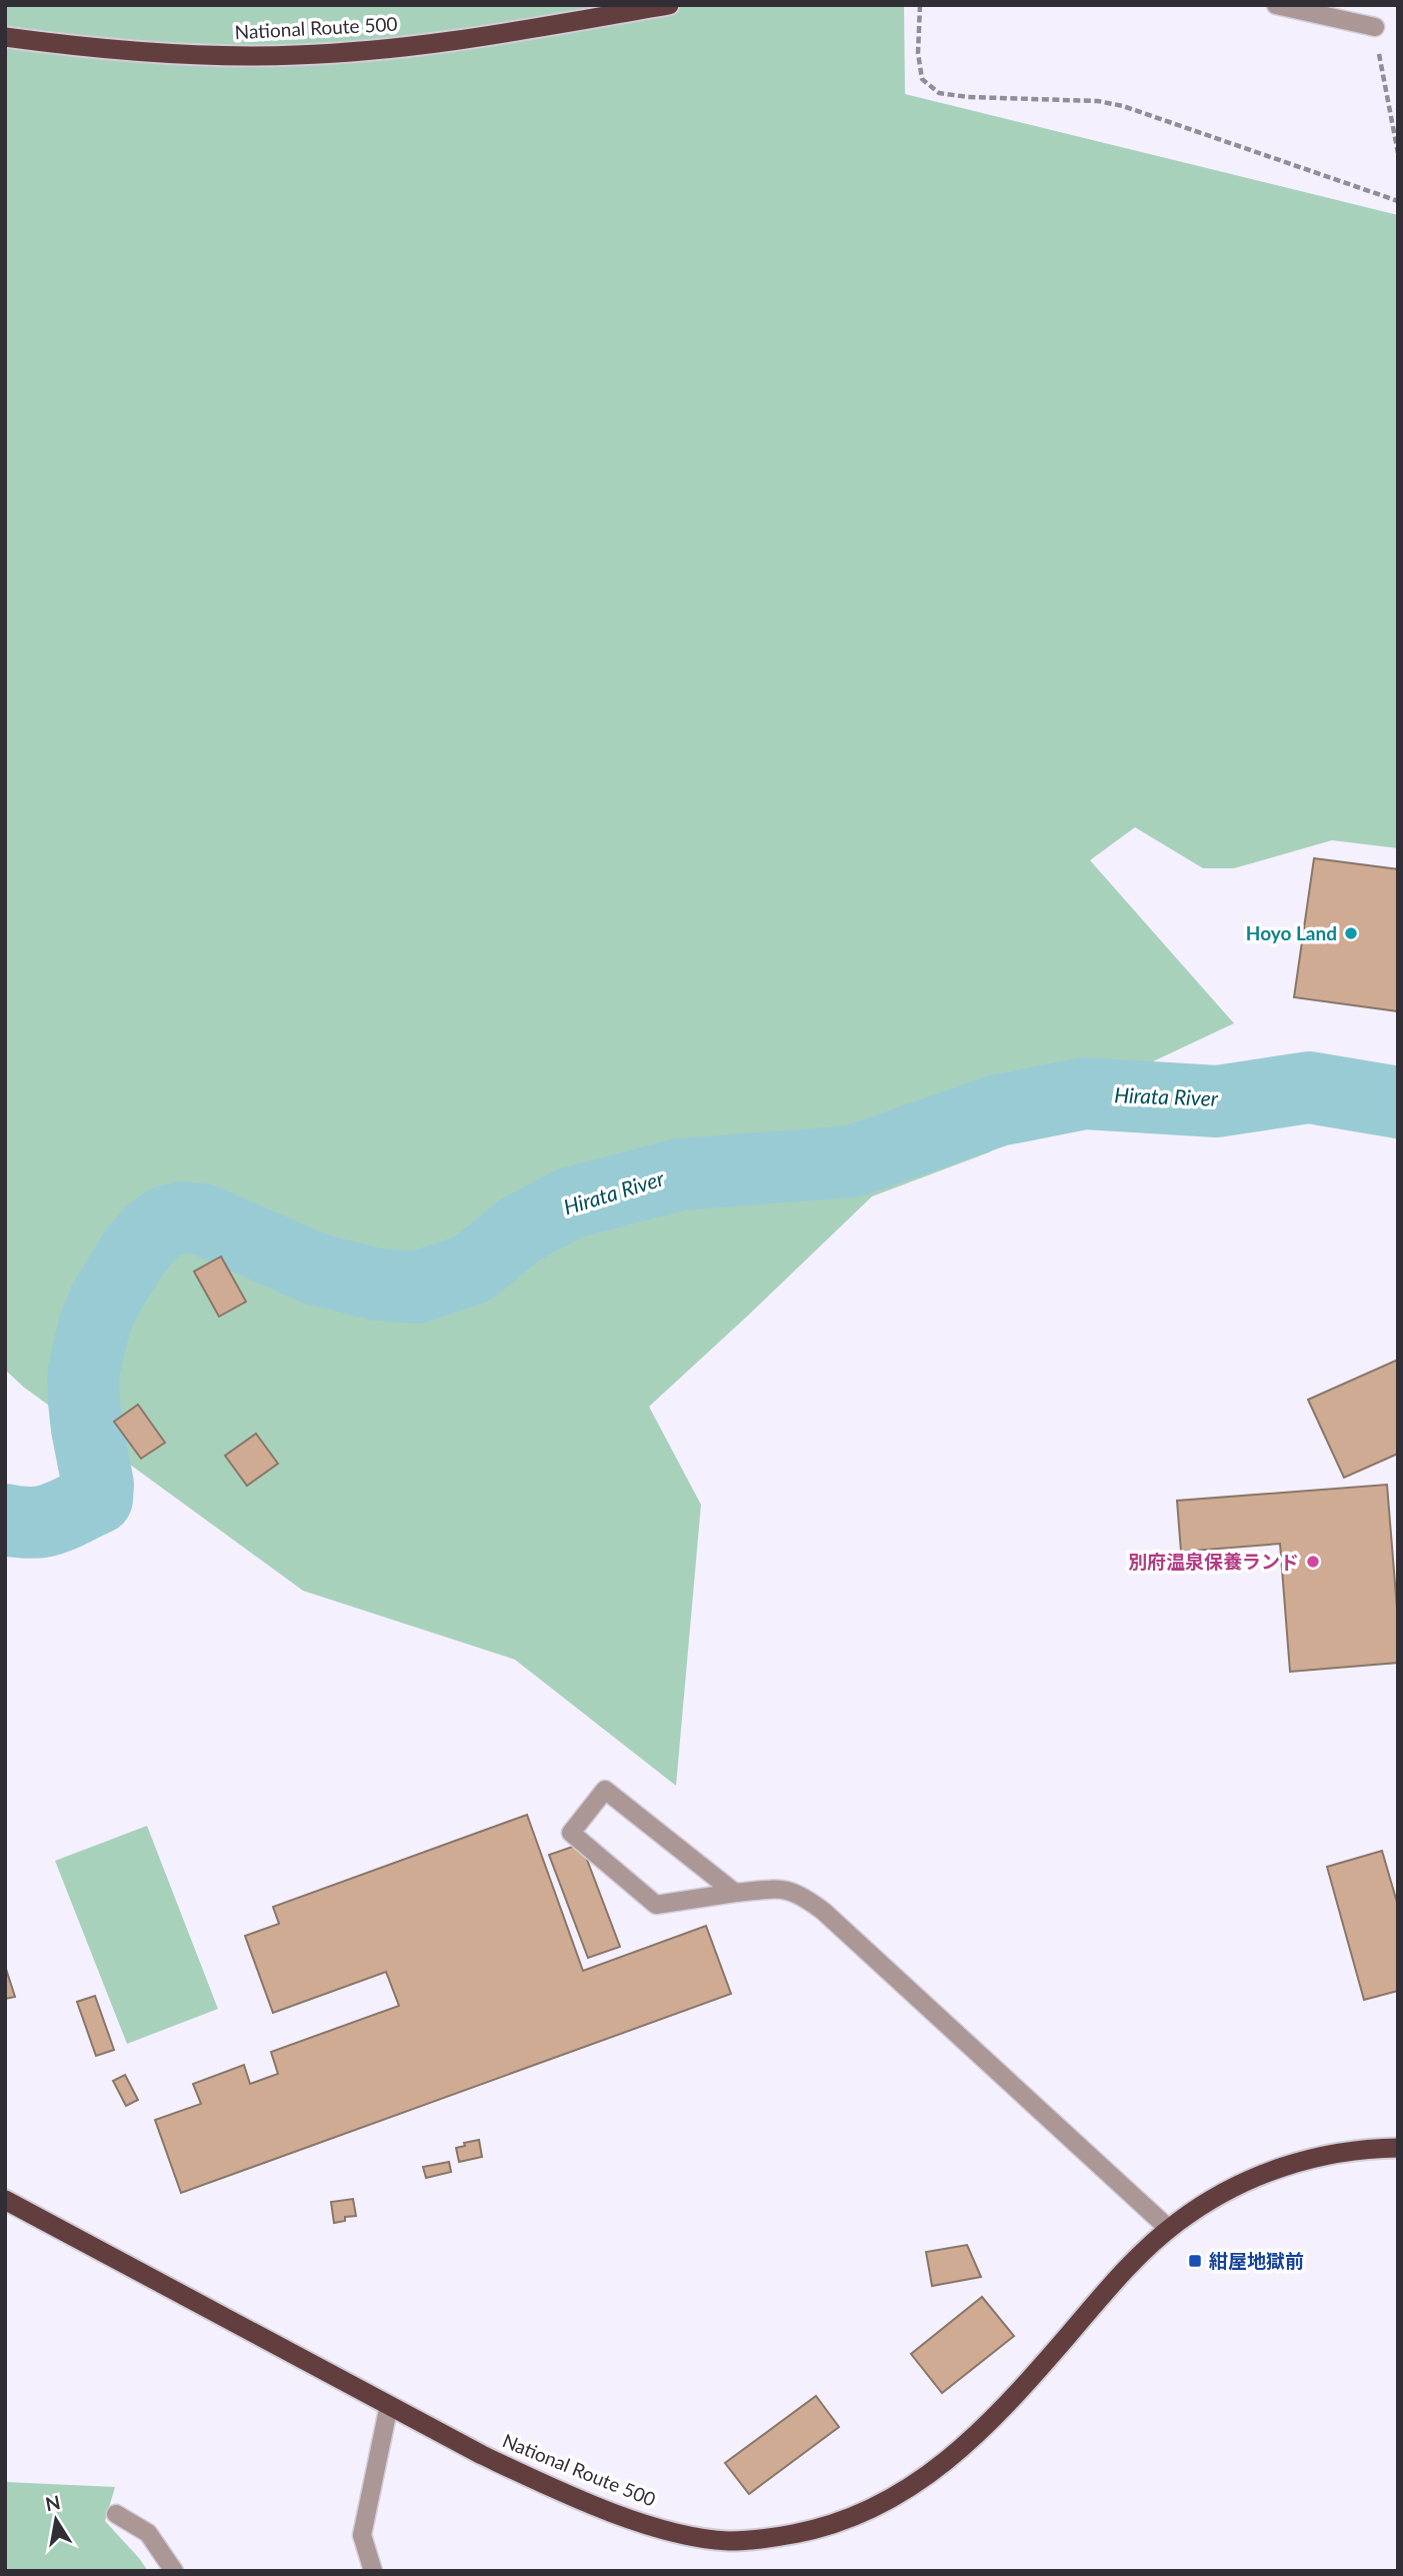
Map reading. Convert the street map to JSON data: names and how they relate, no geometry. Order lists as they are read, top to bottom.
{
  "streets": {
    "highway": ["National Route 500"]
  },
  "water": ["Hirata River"],
  "places": {
    "other": ["Hoyo Land", "別府温泉保養ランド"],
    "transit": ["紺屋地獄前"]
  },
  "north": "top"
}
